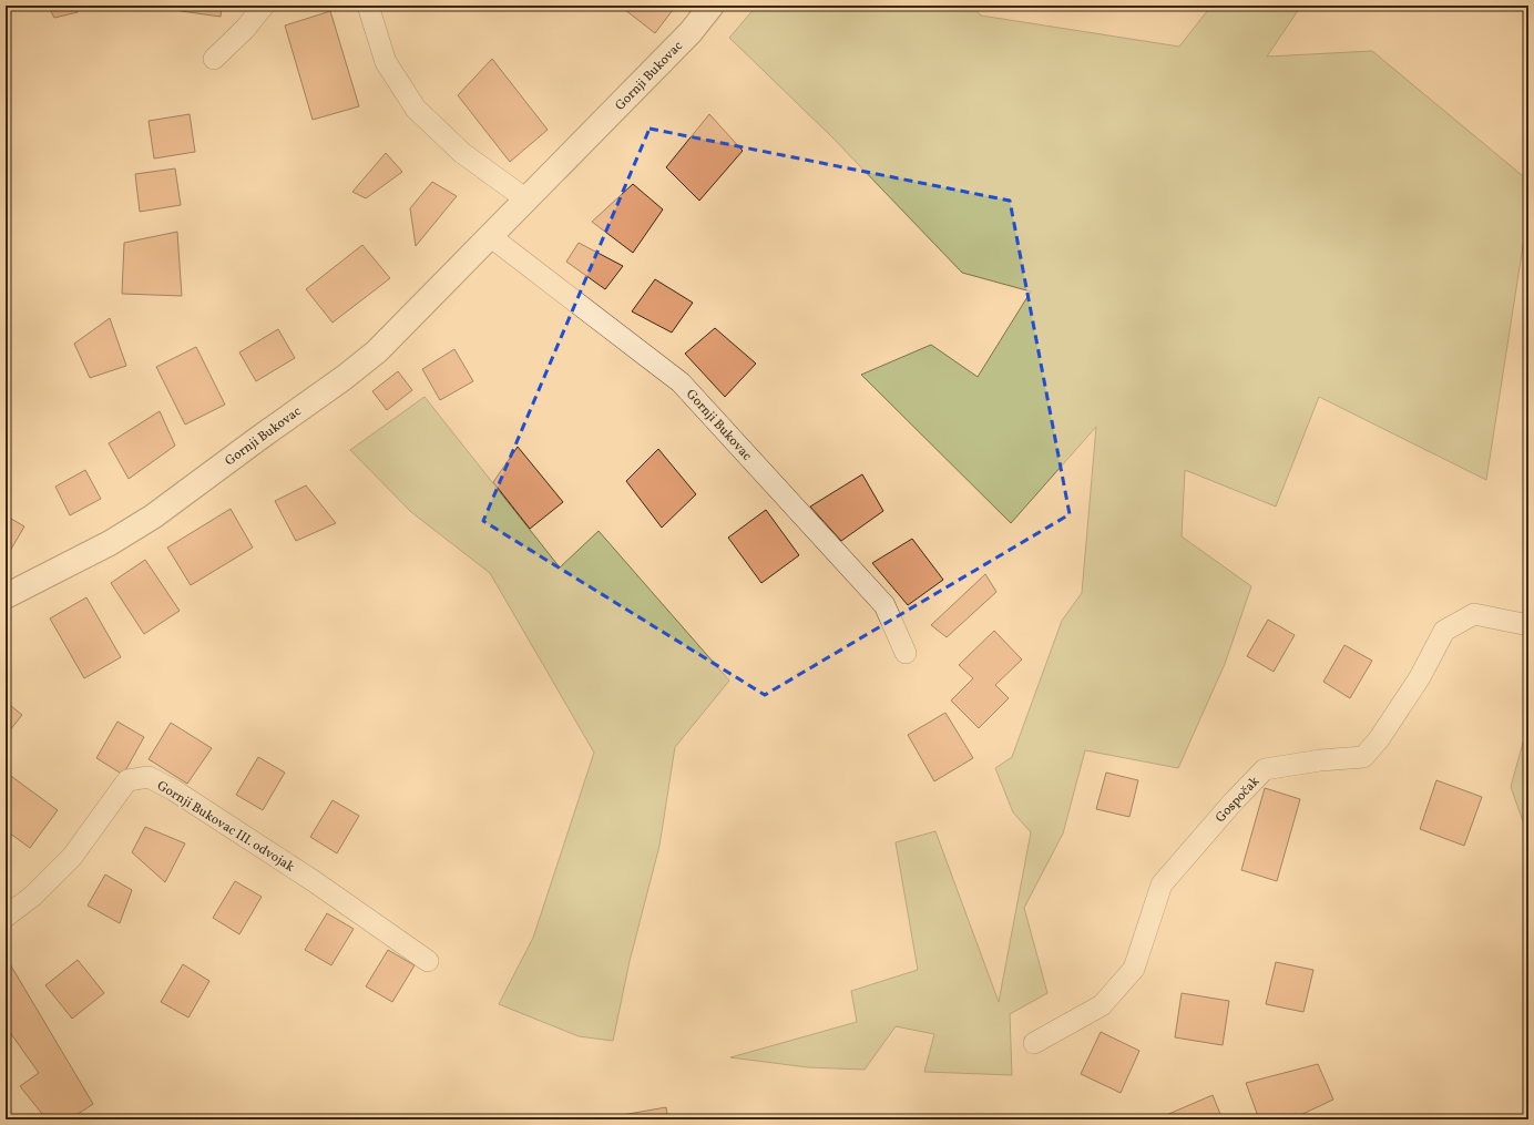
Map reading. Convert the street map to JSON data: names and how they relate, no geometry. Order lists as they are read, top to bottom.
{
  "streets": {
    "street": ["Gornji Bukovac", "Gospočak", "Gornji Bukovac III. odvojak"]
  }
}
